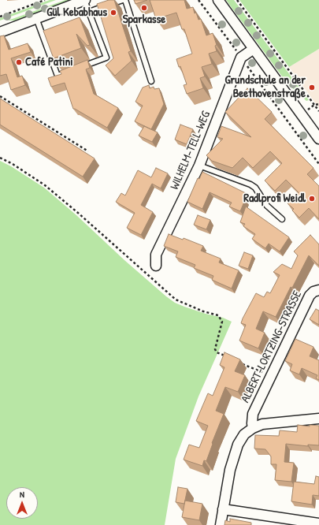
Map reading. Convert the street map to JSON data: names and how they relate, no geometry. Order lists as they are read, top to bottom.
{
  "streets": {
    "street": ["WILHELM-TELL-WEG", "ALBERT-LORTZING-STRASSE"]
  },
  "places": [
    "Sparkasse",
    "Gül Kebabhaus",
    "Café Patini",
    "Grundschule an der Beethovenstraße",
    "Radlprofi Weidl"
  ],
  "north": "top"
}
